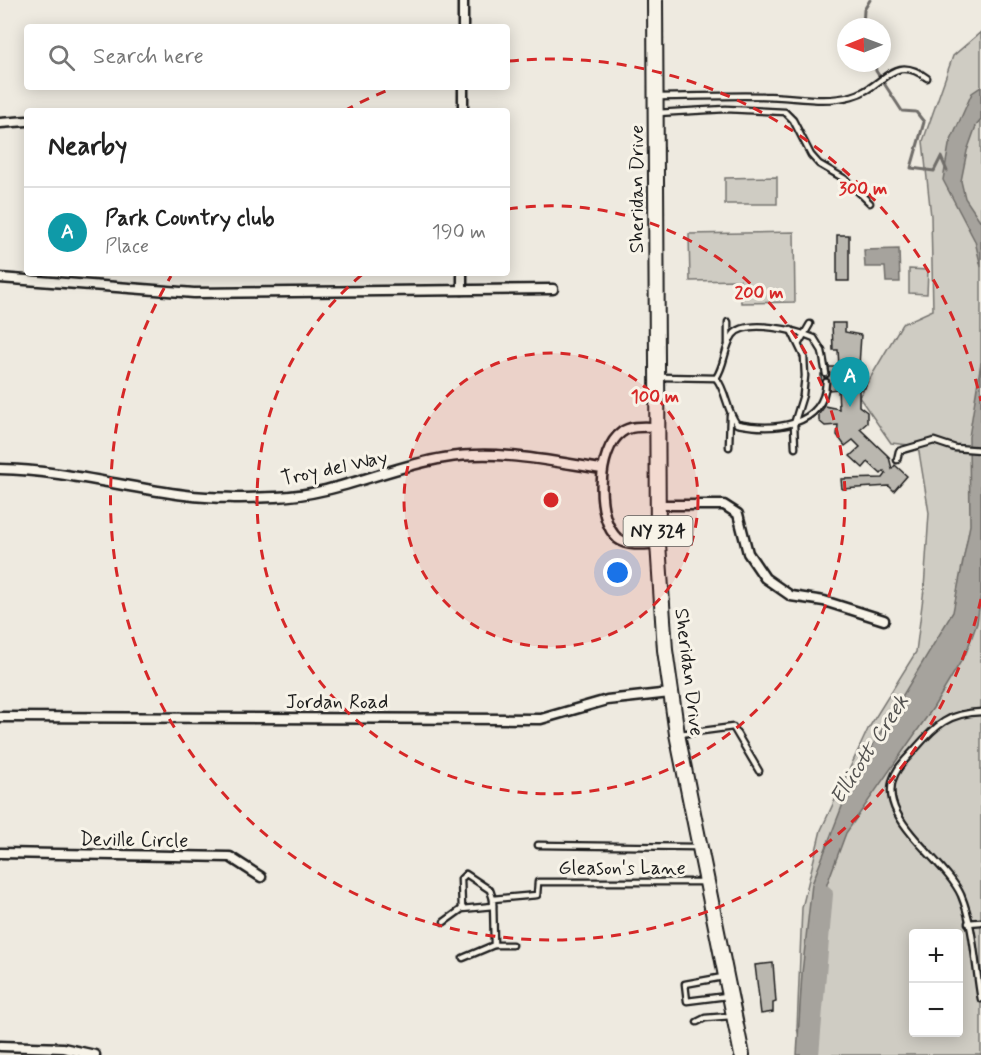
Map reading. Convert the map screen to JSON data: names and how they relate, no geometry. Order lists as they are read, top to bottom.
{
  "streets": {
    "main road": ["Sheridan Drive", "NY 324"],
    "street": ["Troy del Way", "Jordan Road", "Deville Circle"],
    "lane": ["Gleason's Lane"]
  },
  "crossings": [
    ["Sheridan Drive", "Jordan Road"],
    ["Sheridan Drive", "Gleason's Lane"]
  ],
  "water": ["Ellicott Creek"],
  "north": "left",
  "page": {
    "search": "Search here",
    "heading": "Nearby",
    "list": [
      {
        "mark": "A",
        "name": "Park Country club",
        "note": "Place",
        "value": "190 m"
      }
    ],
    "pins": "A",
    "map_buttons": ["+", "−"]
  },
  "rings": ["300 m", "200 m", "100 m"]
}
